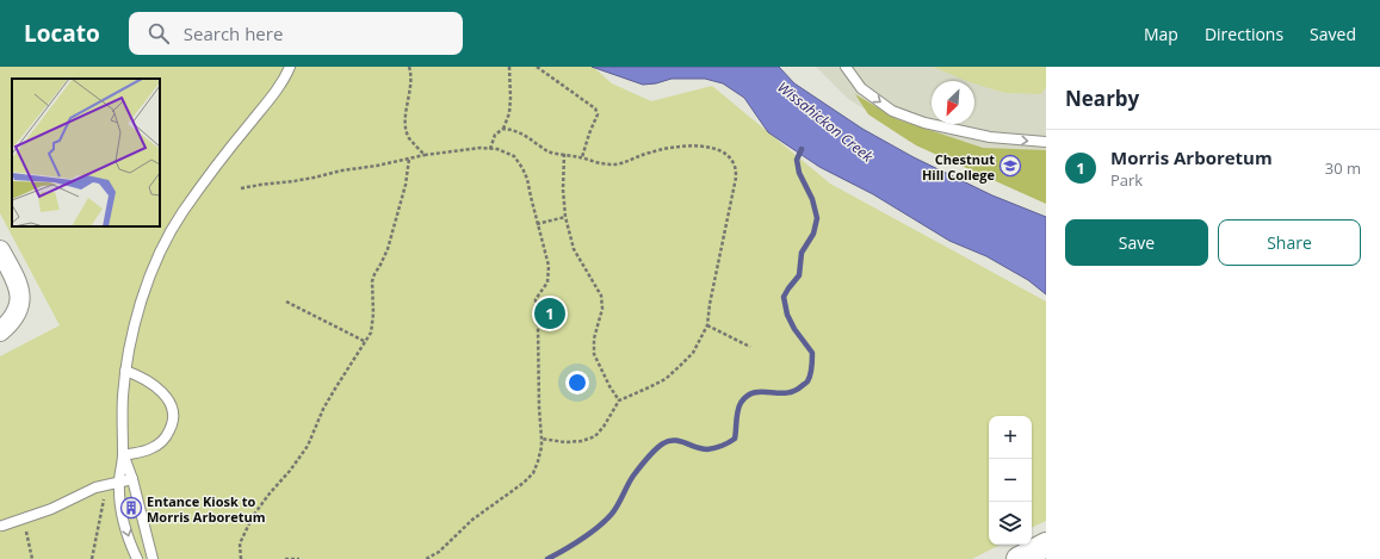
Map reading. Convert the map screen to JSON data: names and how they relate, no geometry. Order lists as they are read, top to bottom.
{
  "water": ["Wissahickon Creek"],
  "places": {
    "school or university": ["Chestnut Hill College"],
    "building": ["Entance Kiosk to Morris Arboretum"]
  },
  "north": "bottom left",
  "page": {
    "header": "Locato",
    "search": "Search here",
    "nav": ["Map", "Directions", "Saved"],
    "heading": "Nearby",
    "list": [
      {
        "mark": "1",
        "name": "Morris Arboretum",
        "note": "Park",
        "value": "30 m"
      }
    ],
    "buttons": ["Save", "Share"],
    "pins": "1",
    "map_buttons": ["+", "−"]
  }
}
